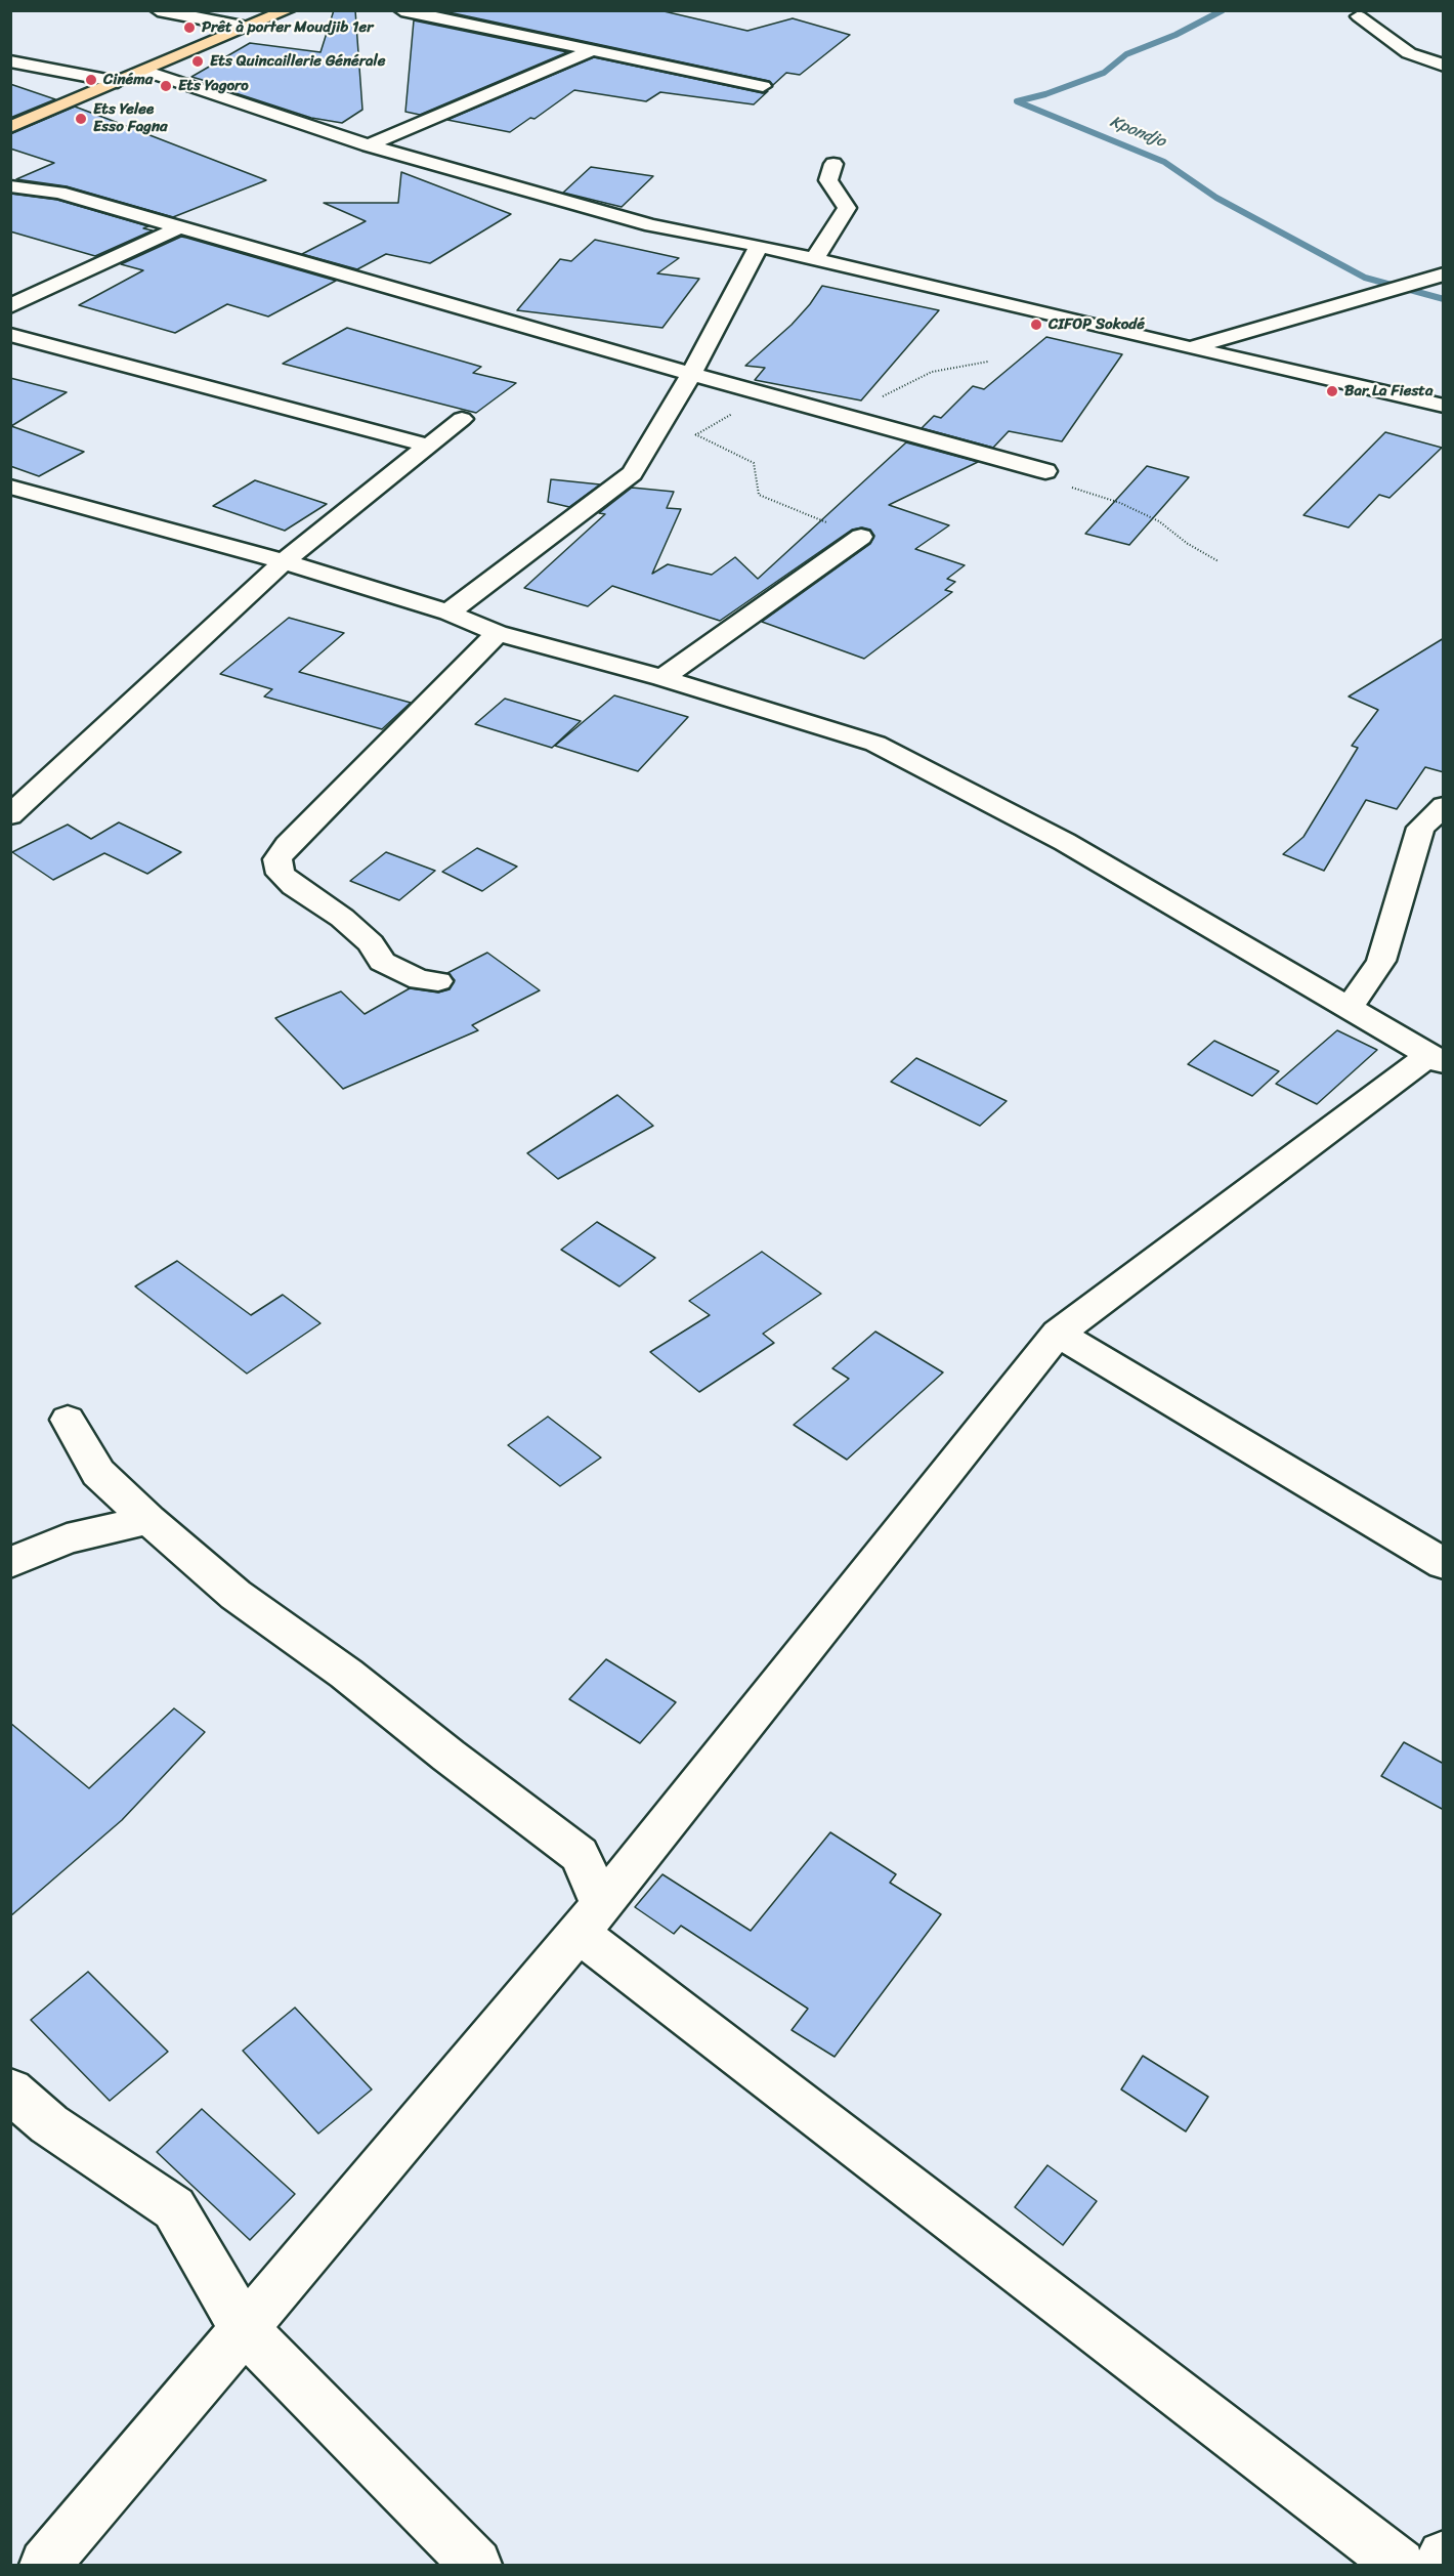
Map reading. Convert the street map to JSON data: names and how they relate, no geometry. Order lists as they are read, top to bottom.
{
  "water": ["Kpondjo"],
  "places": [
    "Prêt à porter Moudjib 1er",
    "Ets Quincaillerie Générale",
    "Cinéma",
    "Ets Yagoro",
    "Ets Yelee Esso Fagna",
    "CIFOP Sokodé",
    "Bar La Fiesta"
  ]
}
